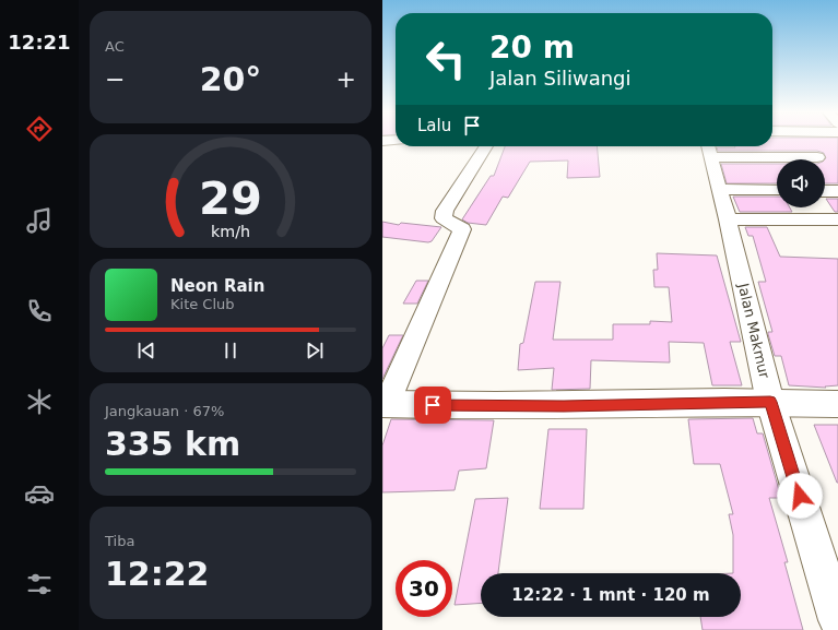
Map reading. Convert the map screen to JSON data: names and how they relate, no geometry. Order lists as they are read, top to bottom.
{
  "streets": {
    "street": ["Jalan Makmur"]
  },
  "page": {
    "tabs": "12:21",
    "tile": [
      "AC",
      ["Jangkauan · 67%", "335 km"],
      ["Tiba", "12:22"]
    ],
    "turn": ["20 m", "Jalan Siliwangi"],
    "heat": ["−", "20°", "+"],
    "then": "Lalu",
    "song": ["Neon Rain", "Kite Club"],
    "limit": "30",
    "trip": "12:22 · 1 mnt · 120 m",
    "gauge": ["29", "km/h"]
  }
}
